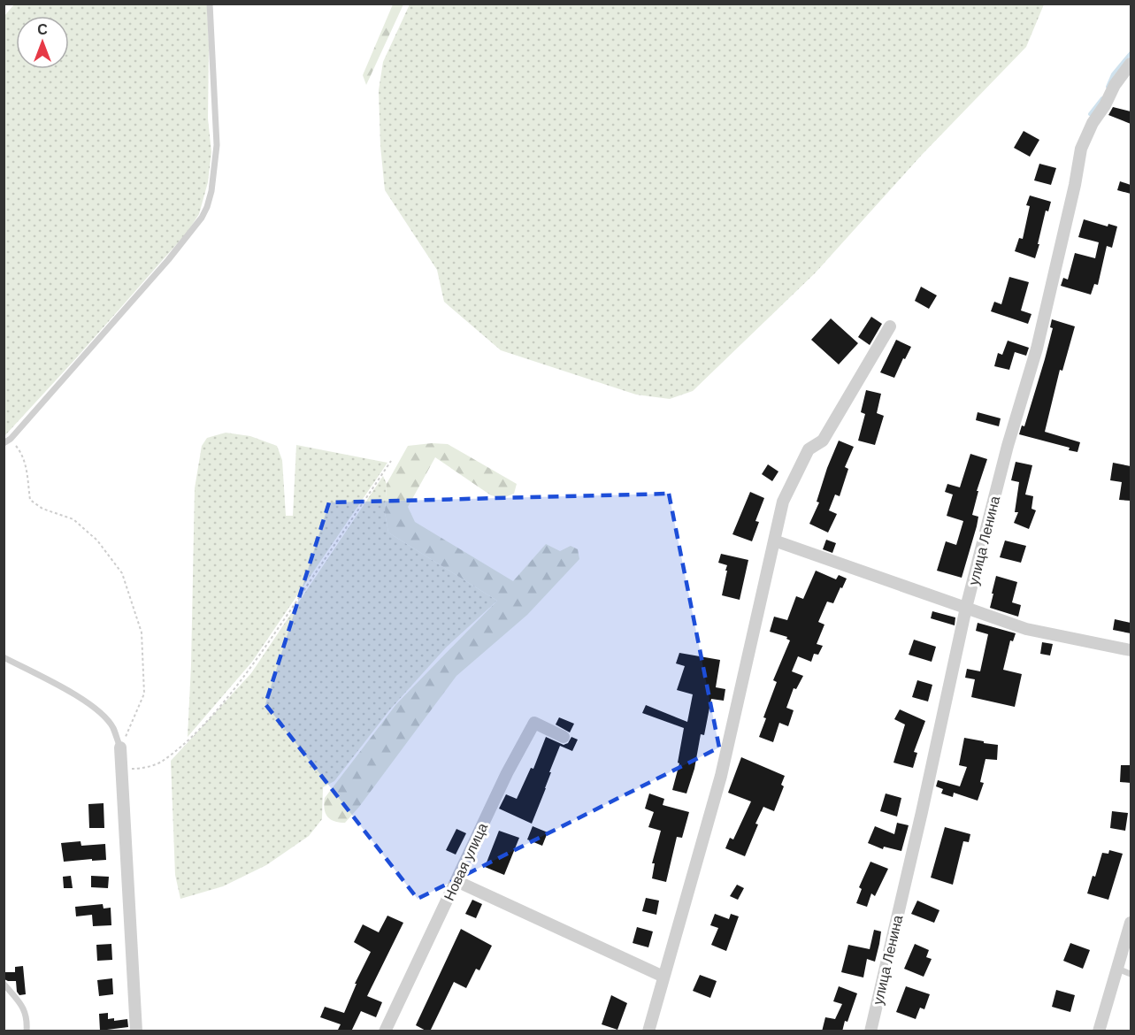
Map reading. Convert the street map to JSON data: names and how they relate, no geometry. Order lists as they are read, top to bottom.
{
  "streets": {
    "street": ["улица Ленина", "Новая улица"]
  },
  "north": "top"
}
